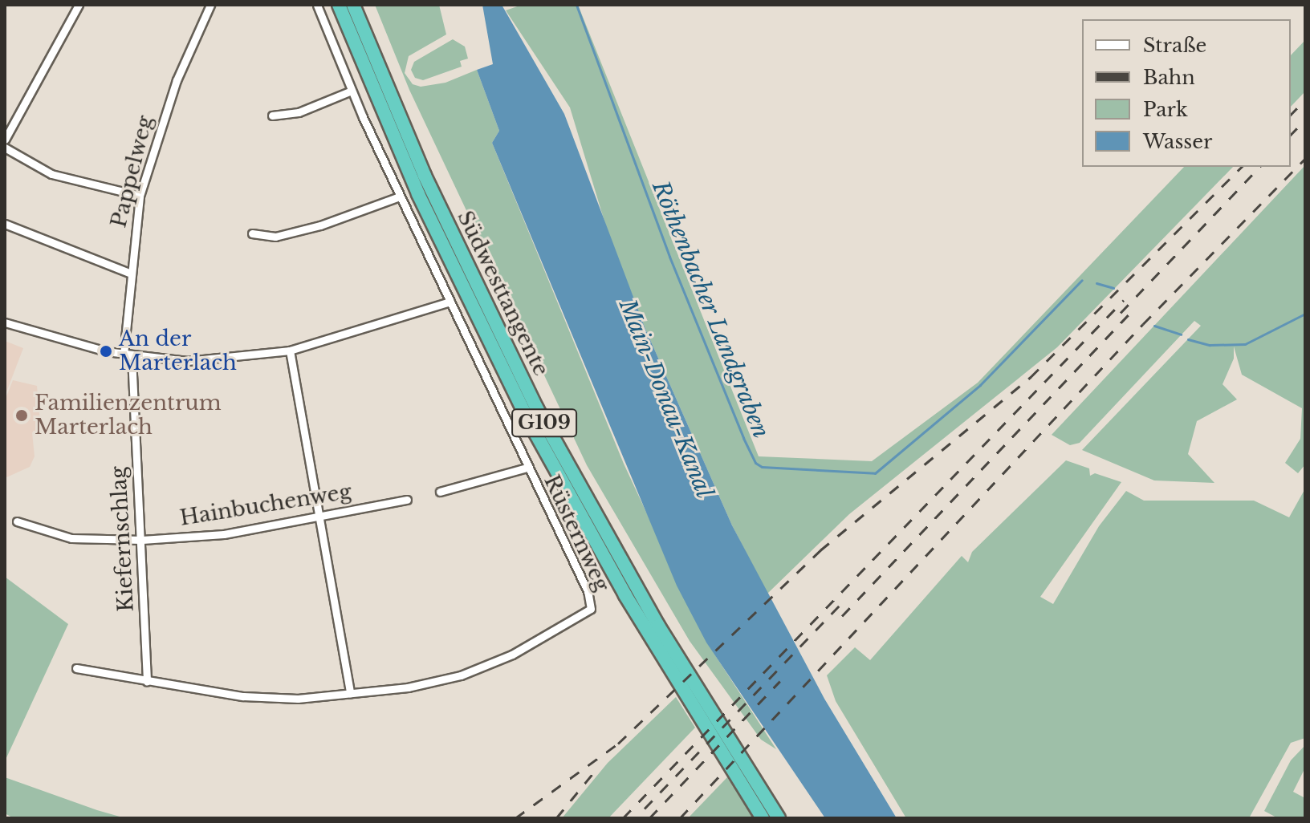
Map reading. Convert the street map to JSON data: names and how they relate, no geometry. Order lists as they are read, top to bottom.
{
  "streets": {
    "highway": ["Südwesttangente", "G109"],
    "street": [
      "Pappelweg",
      "Hainbuchenweg",
      "Rüsternweg",
      "Kiefernschlag"
    ]
  },
  "crossings": [
    ["Pappelweg", "Kiefernschlag"],
    ["Hainbuchenweg", "Kiefernschlag"],
    ["Rüsternweg", "Kiefernschlag"]
  ],
  "water": ["Röthenbacher Landgraben", "Main-Donau-Kanal"],
  "places": ["An der Marterlach", "Familienzentrum Marterlach"],
  "legend": [
    "Straße",
    "Bahn",
    "Park",
    "Wasser"
  ]
}
